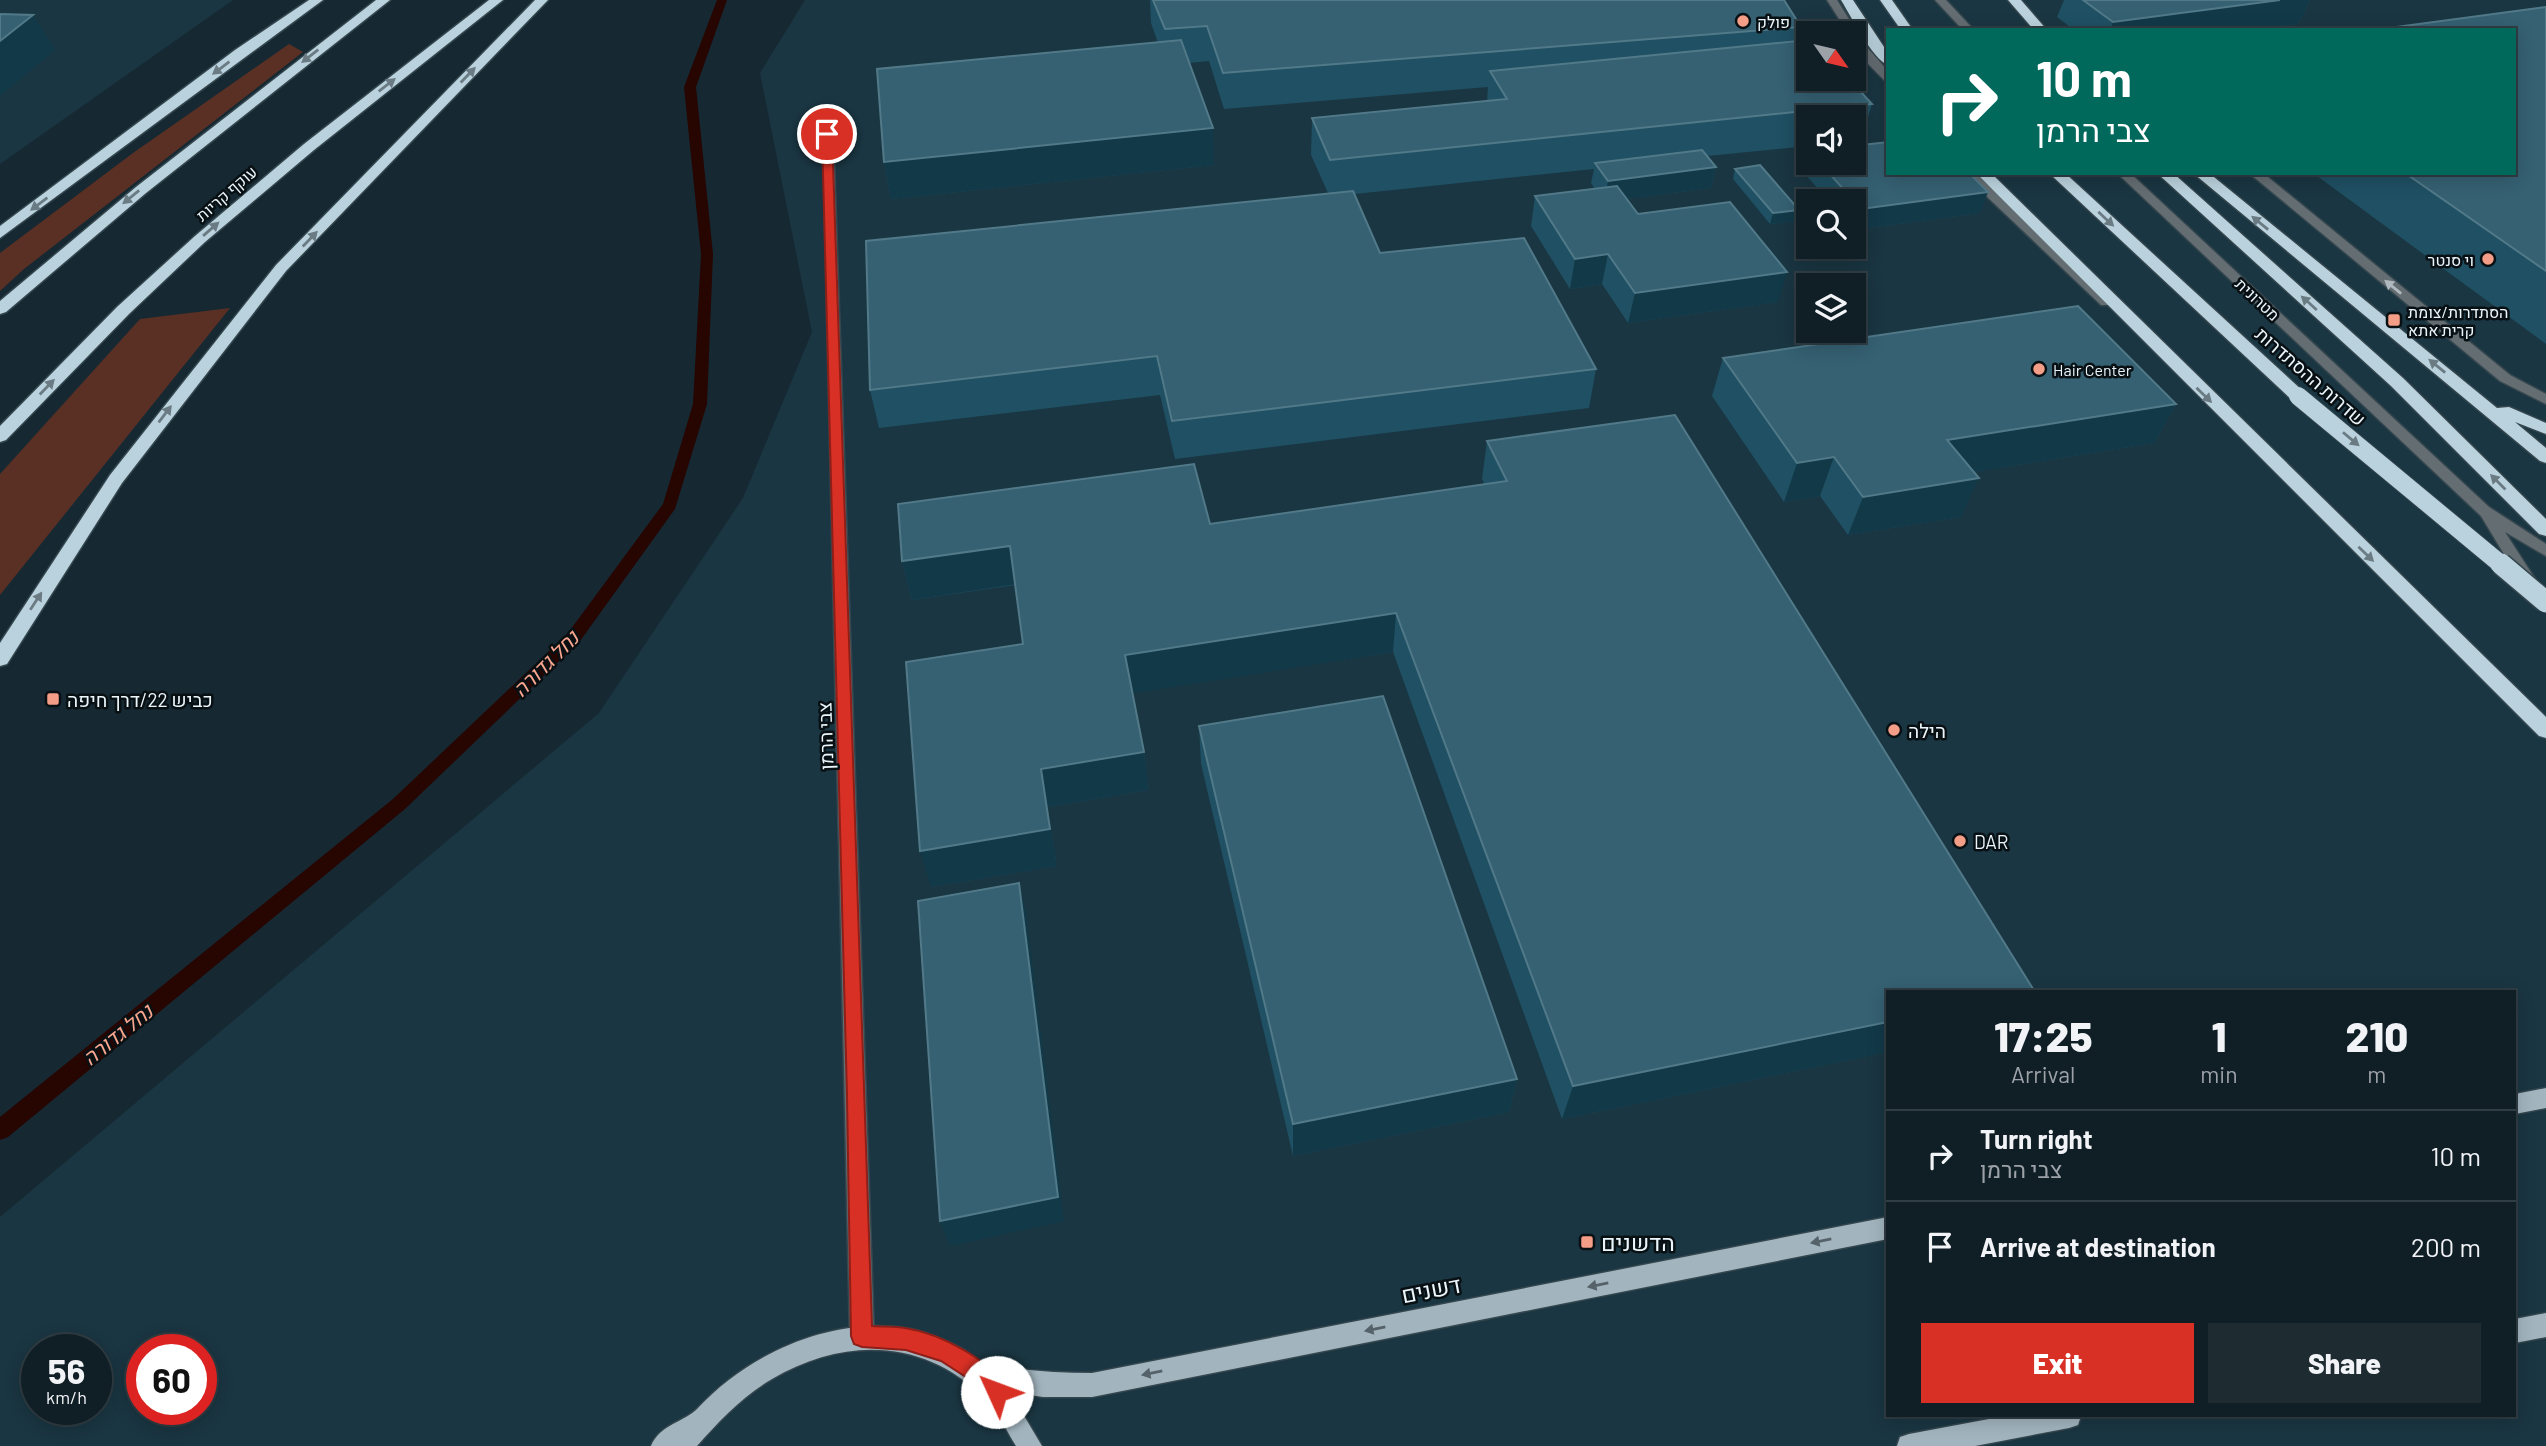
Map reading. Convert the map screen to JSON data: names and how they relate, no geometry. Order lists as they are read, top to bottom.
{
  "streets": {
    "highway": ["עוקף קריות", "שדרות ההסתדרות"],
    "main road": ["דשנים"],
    "street": ["מטרונית", "צבי הרמן"]
  },
  "crossings": [
    ["מטרונית", "שדרות ההסתדרות"]
  ],
  "one_way": ["דשנים"],
  "water": ["נחל גדורה"],
  "places": {
    "other": [
      "פולק",
      "וי סנטר",
      "Hair Center",
      "הילה",
      "DAR"
    ],
    "transit": ["הסתדרות/צומת קרית אתא", "כביש 22/דרך חיפה", "הדשנים"]
  },
  "north": "bottom right",
  "page": {
    "turn": ["10 m", "צבי הרמן"],
    "eta": [
      "17:25",
      "Arrival",
      "1",
      "min",
      "210",
      "m"
    ],
    "list": [
      {
        "name": "Turn right",
        "note": "צבי הרמן",
        "value": "10 m"
      },
      {
        "name": "Arrive at destination",
        "value": "200 m"
      }
    ],
    "buttons": ["Exit", "Share"],
    "speed": "56 km/h",
    "limit": "60"
  }
}
